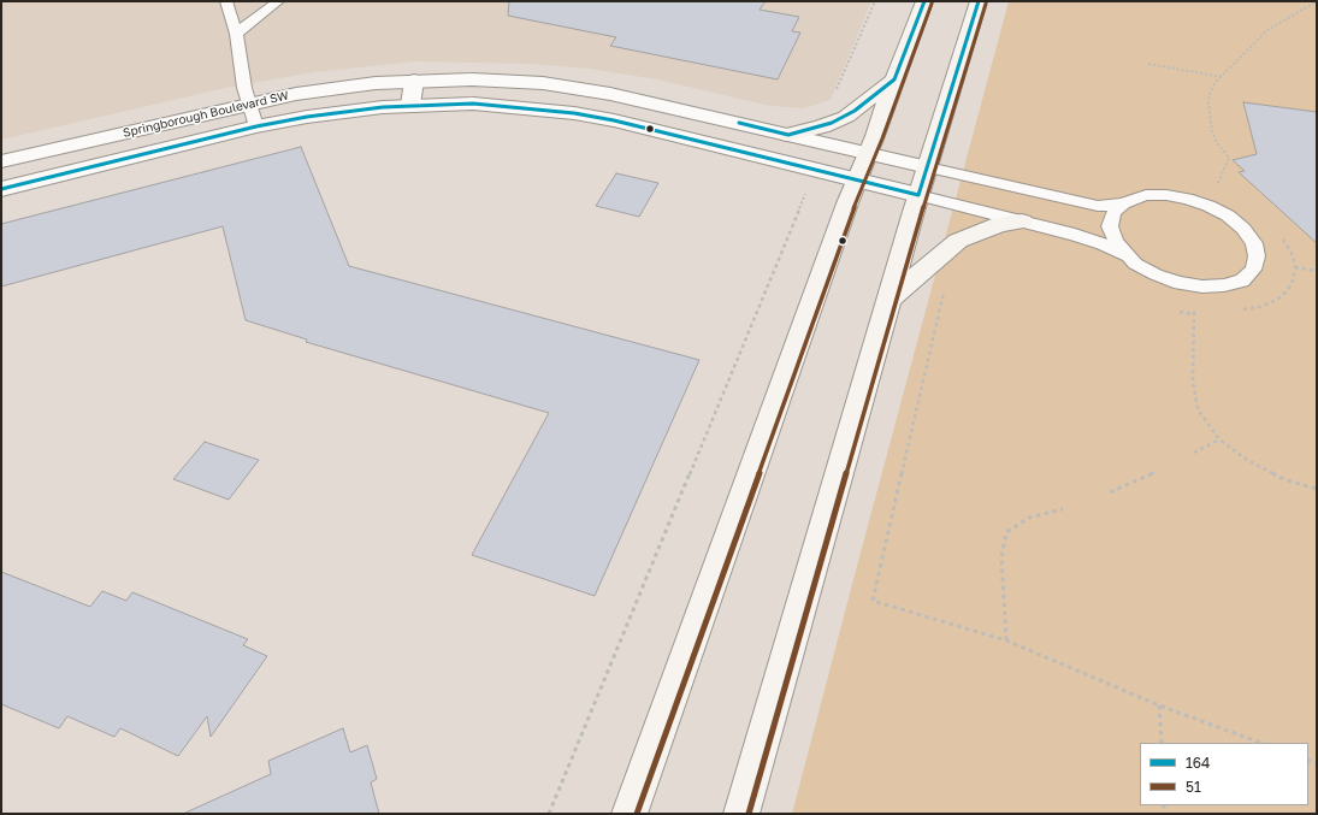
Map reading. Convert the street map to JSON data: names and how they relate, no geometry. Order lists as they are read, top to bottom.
{
  "streets": {
    "street": ["Springborough Boulevard SW"]
  },
  "lines": ["transit line 164", "transit line 51"],
  "legend": ["164", "51"]
}
